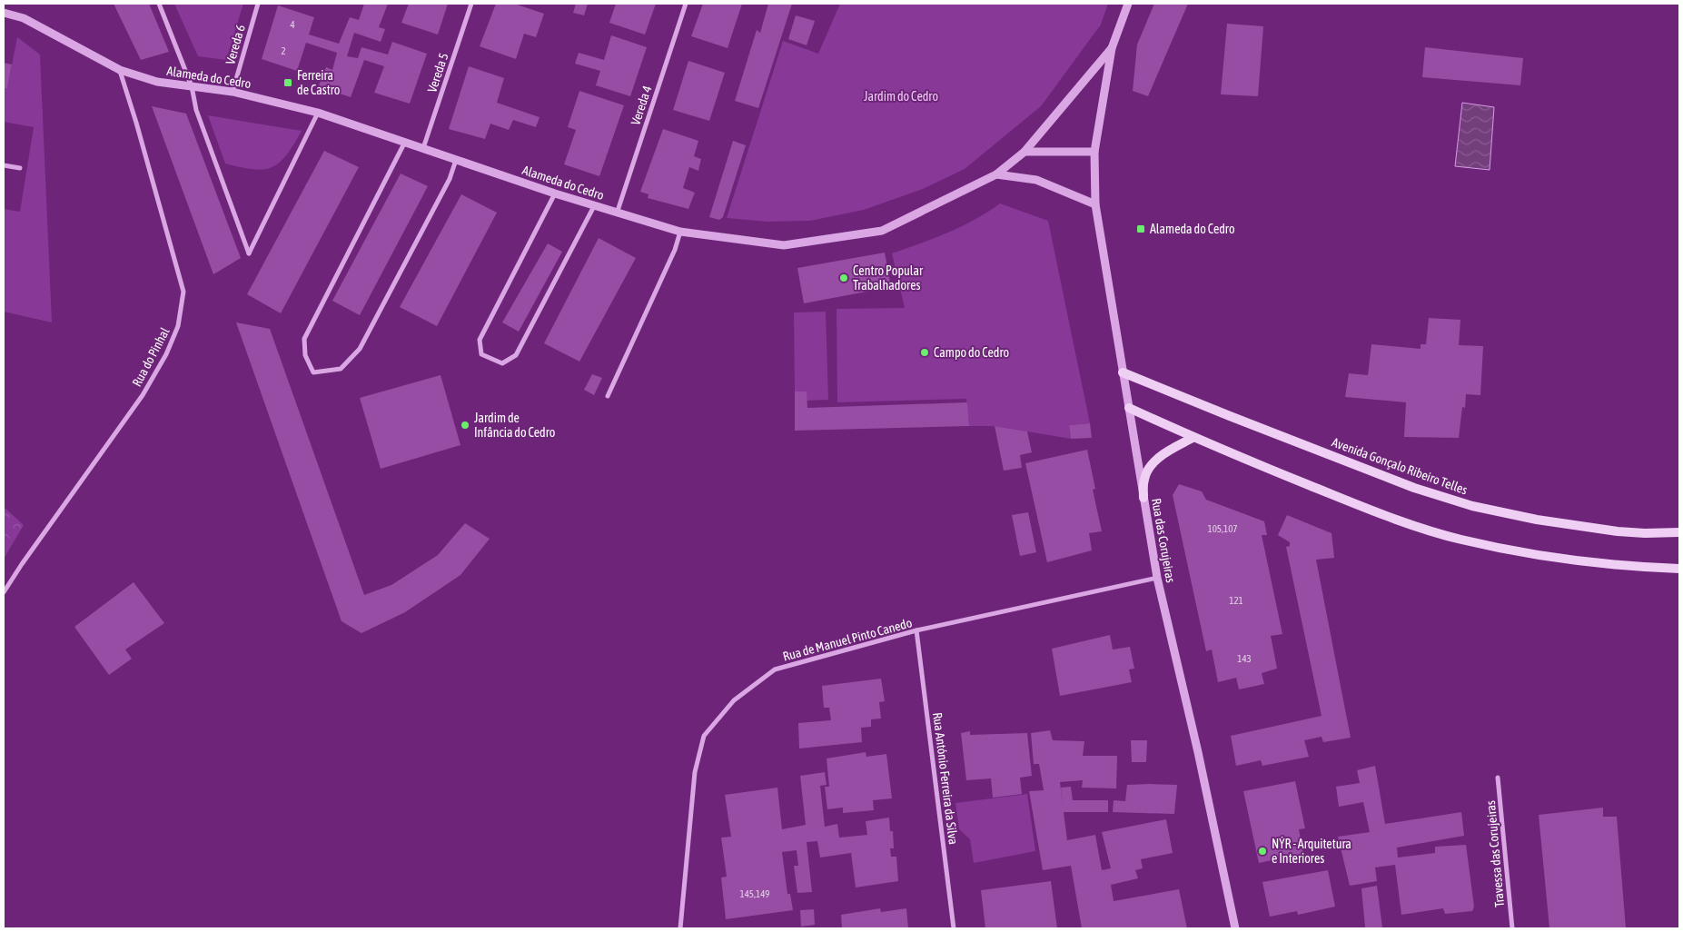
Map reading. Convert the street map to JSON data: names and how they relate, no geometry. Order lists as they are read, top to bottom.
{
  "streets": {
    "main road": ["Avenida Gonçalo Ribeiro Telles"],
    "street": [
      "Vereda 6",
      "Vereda 5",
      "Alameda do Cedro",
      "Vereda 4",
      "Rua do Pinhal",
      "Rua das Corujeiras",
      "Rua de Manuel Pinto Canedo",
      "Rua António Ferreira da Silva",
      "Travessa das Corujeiras"
    ]
  },
  "crossings": [
    ["Vereda 6", "Alameda do Cedro"],
    ["Vereda 5", "Alameda do Cedro"],
    ["Alameda do Cedro", "Vereda 4"],
    ["Alameda do Cedro", "Rua do Pinhal"],
    ["Alameda do Cedro", "Rua das Corujeiras"],
    ["Avenida Gonçalo Ribeiro Telles", "Rua das Corujeiras"],
    ["Rua das Corujeiras", "Rua de Manuel Pinto Canedo"],
    ["Rua de Manuel Pinto Canedo", "Rua António Ferreira da Silva"]
  ],
  "parks": ["Jardim do Cedro"],
  "places": {
    "transit": ["Ferreira de Castro", "Alameda do Cedro"],
    "other": [
      "Centro Popular Trabalhadores",
      "Campo do Cedro",
      "Jardim de Infância do Cedro",
      "NÝR - Arquitetura e Interiores"
    ]
  },
  "house_numbers": [
    "4",
    "2",
    "105,107",
    "121",
    "143",
    "145,149"
  ]
}
